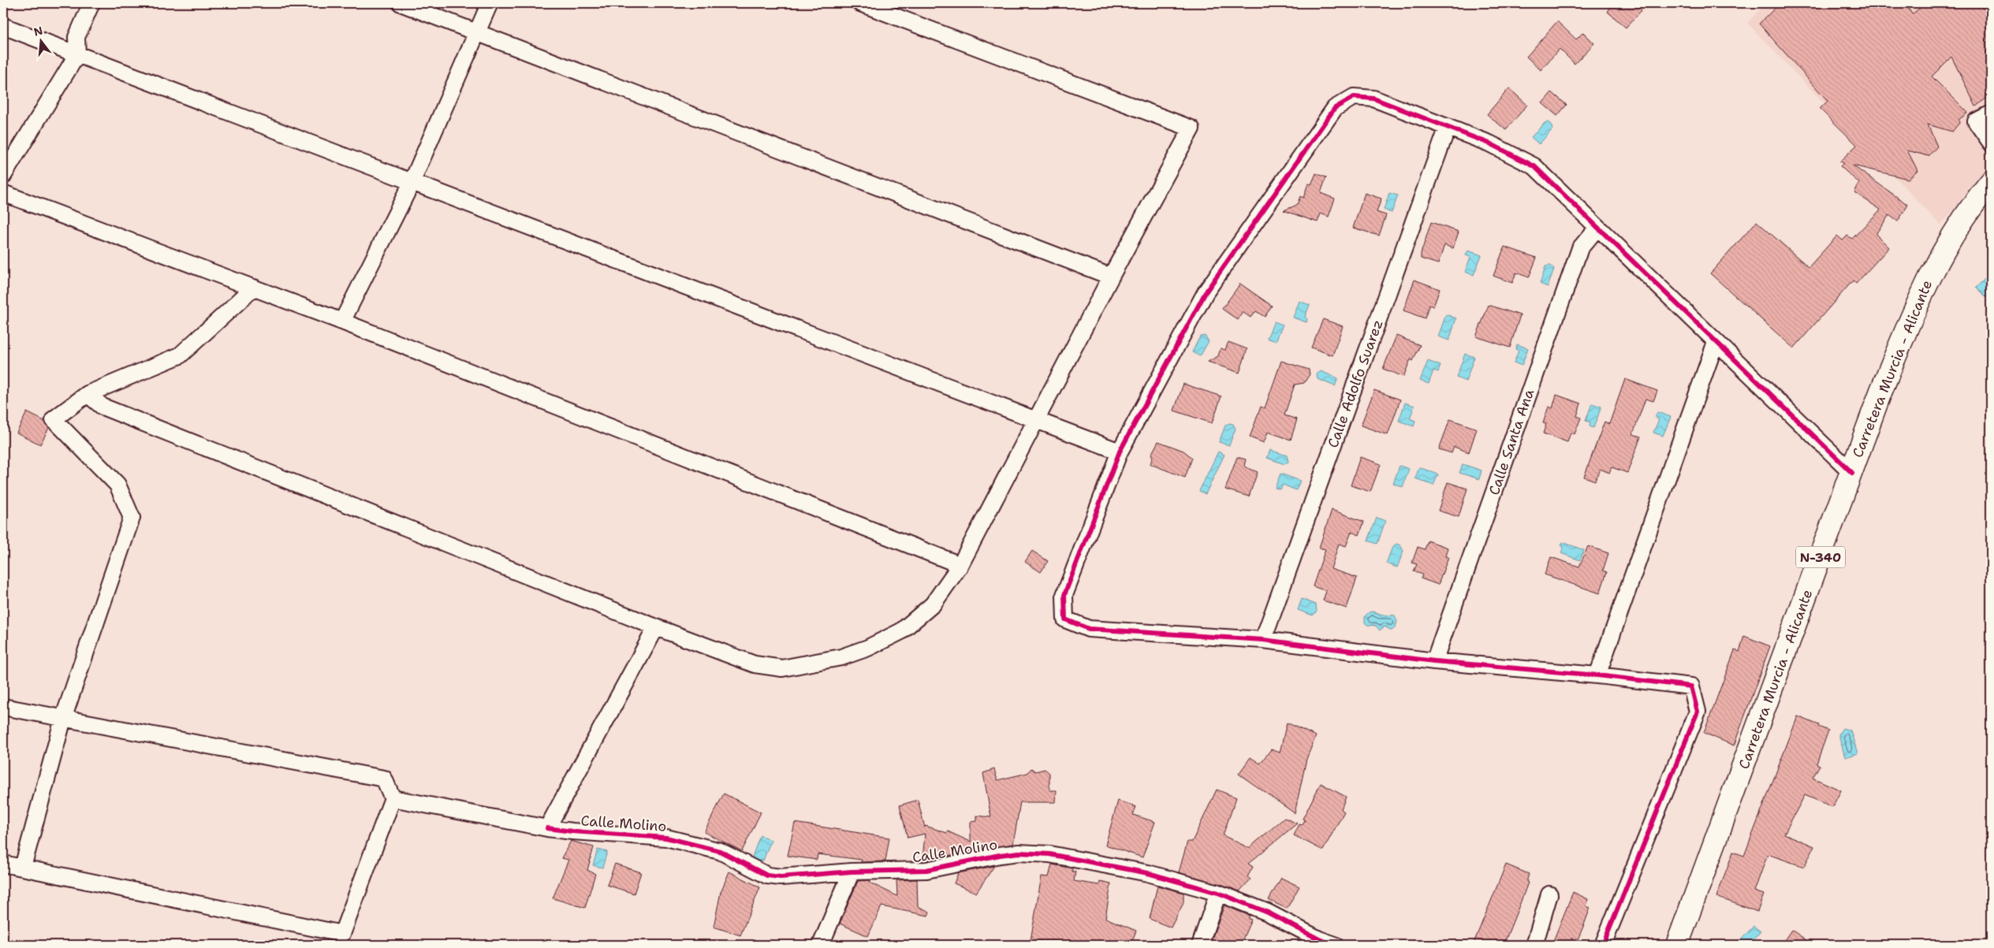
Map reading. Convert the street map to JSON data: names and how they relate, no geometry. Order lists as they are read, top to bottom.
{
  "streets": {
    "highway": ["Carretera Murcia - Alicante", "N-340"],
    "street": ["Calle Adolfo Suarez", "Calle Santa Ana", "Calle Molino"]
  },
  "north": "top"
}
